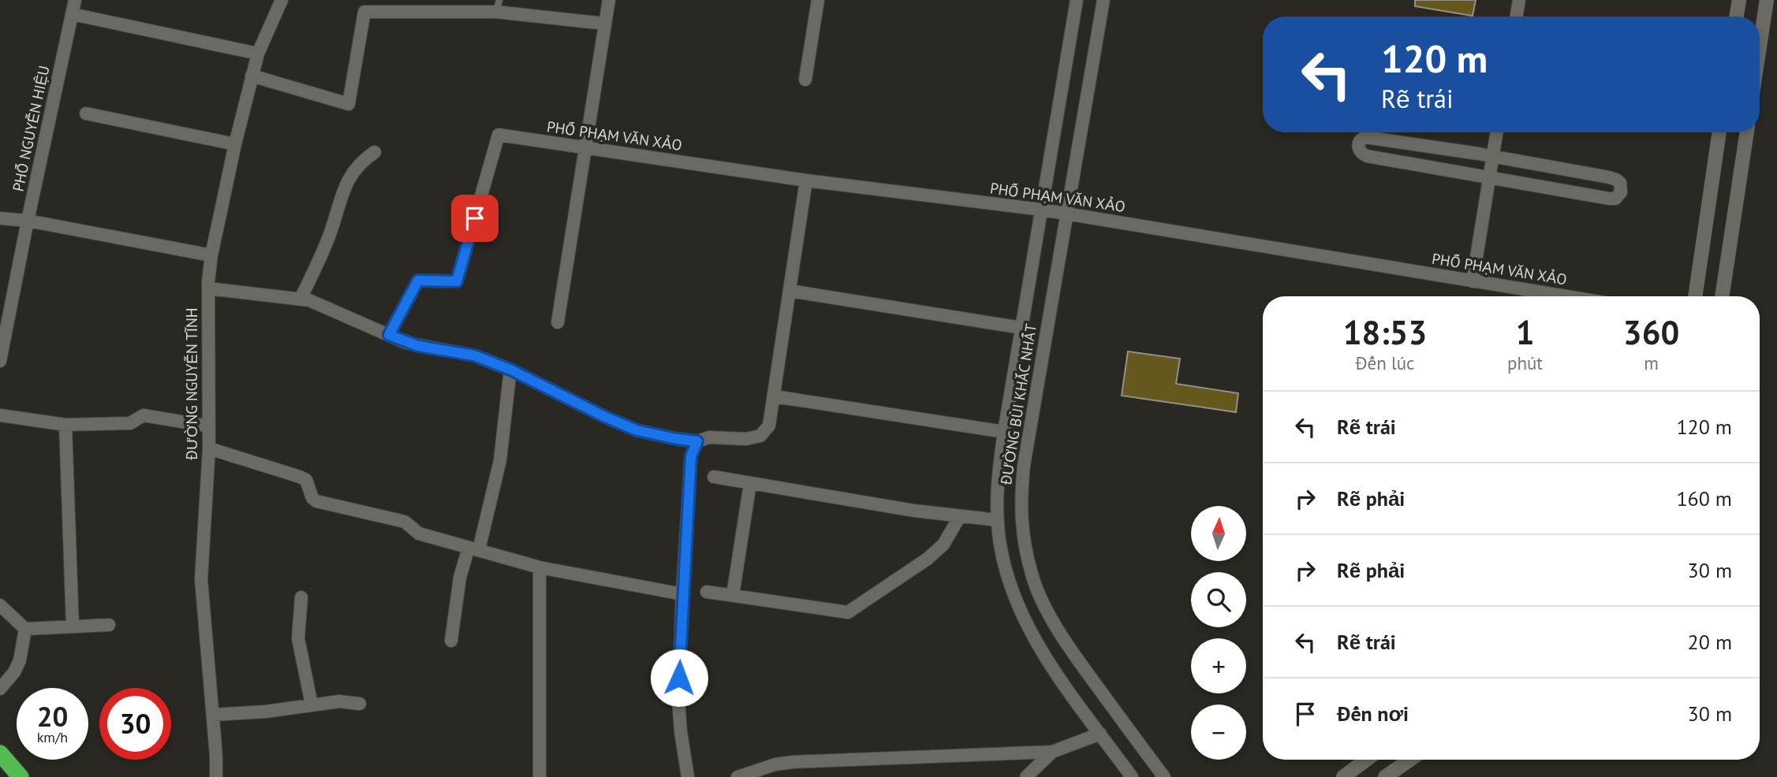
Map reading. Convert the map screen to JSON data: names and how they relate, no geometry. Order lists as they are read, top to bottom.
{
  "streets": {
    "street": [
      "PHỐ NGUYỄN HIỆU",
      "PHỐ PHẠM VĂN XẢO",
      "ĐƯỜNG NGUYỄN TĨNH",
      "ĐƯỜNG BÙI KHẮC NHẤT"
    ]
  },
  "crossings": [
    ["PHỐ PHẠM VĂN XẢO", "ĐƯỜNG BÙI KHẮC NHẤT"]
  ],
  "north": "top",
  "page": {
    "turn": ["120 m", "Rẽ trái"],
    "eta": [
      "18:53",
      "Đến lúc",
      "1",
      "phút",
      "360",
      "m"
    ],
    "list": [
      {
        "name": "Rẽ trái",
        "value": "120 m"
      },
      {
        "name": "Rẽ phải",
        "value": "160 m"
      },
      {
        "name": "Rẽ phải",
        "value": "30 m"
      },
      {
        "name": "Rẽ trái",
        "value": "20 m"
      },
      {
        "name": "Đến nơi",
        "value": "30 m"
      }
    ],
    "map_buttons": ["+", "−"],
    "speed": "20 km/h",
    "limit": "30"
  }
}
